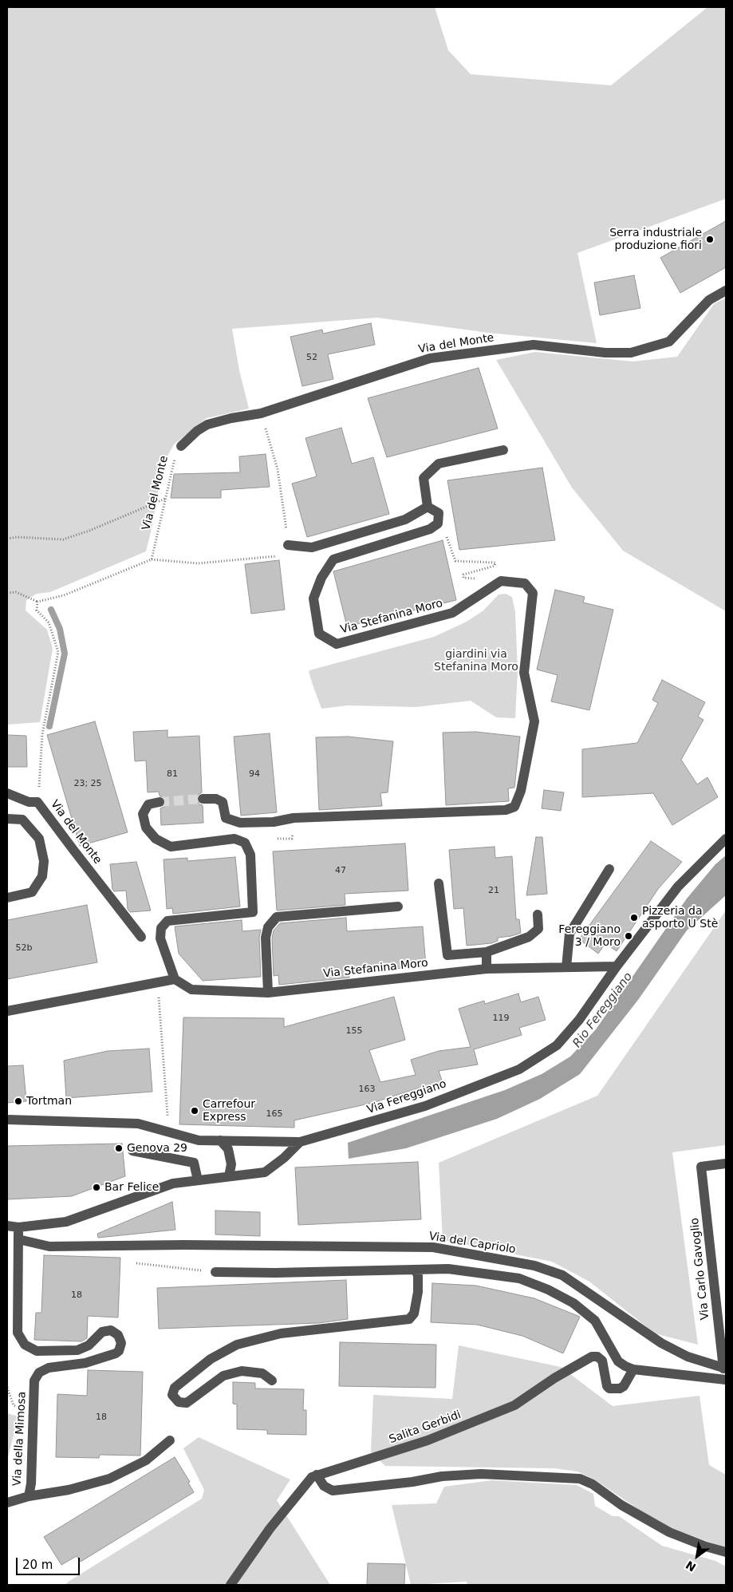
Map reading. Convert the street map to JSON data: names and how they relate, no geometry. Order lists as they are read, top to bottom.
{
  "streets": {
    "street": [
      "Via del Monte",
      "Via Stefanina Moro",
      "Via Fereggiano",
      "Via del Capriolo",
      "Via Carlo Gavoglio",
      "Salita Gerbidi",
      "Via della Mimosa"
    ]
  },
  "crossings": [
    ["Via Stefanina Moro", "Via Fereggiano"],
    ["Via Fereggiano", "Via della Mimosa"],
    ["Via del Capriolo", "Via Carlo Gavoglio"],
    ["Via del Capriolo", "Via della Mimosa"]
  ],
  "water": ["Rio Fereggiano"],
  "parks": ["giardini via Stefanina Moro"],
  "places": [
    "Serra industriale produzione fiori",
    "Pizzeria da asporto U Stè",
    "Fereggiano 3 / Moro",
    "Tortman",
    "Carrefour Express",
    "Genova 29",
    "Bar Felice"
  ],
  "house_numbers": [
    "52",
    "81",
    "94",
    "23; 25",
    "47",
    "21",
    "52b",
    "119",
    "155",
    "163",
    "165",
    "18",
    "18"
  ],
  "scale_bar": "20 m",
  "north": "bottom left"
}
